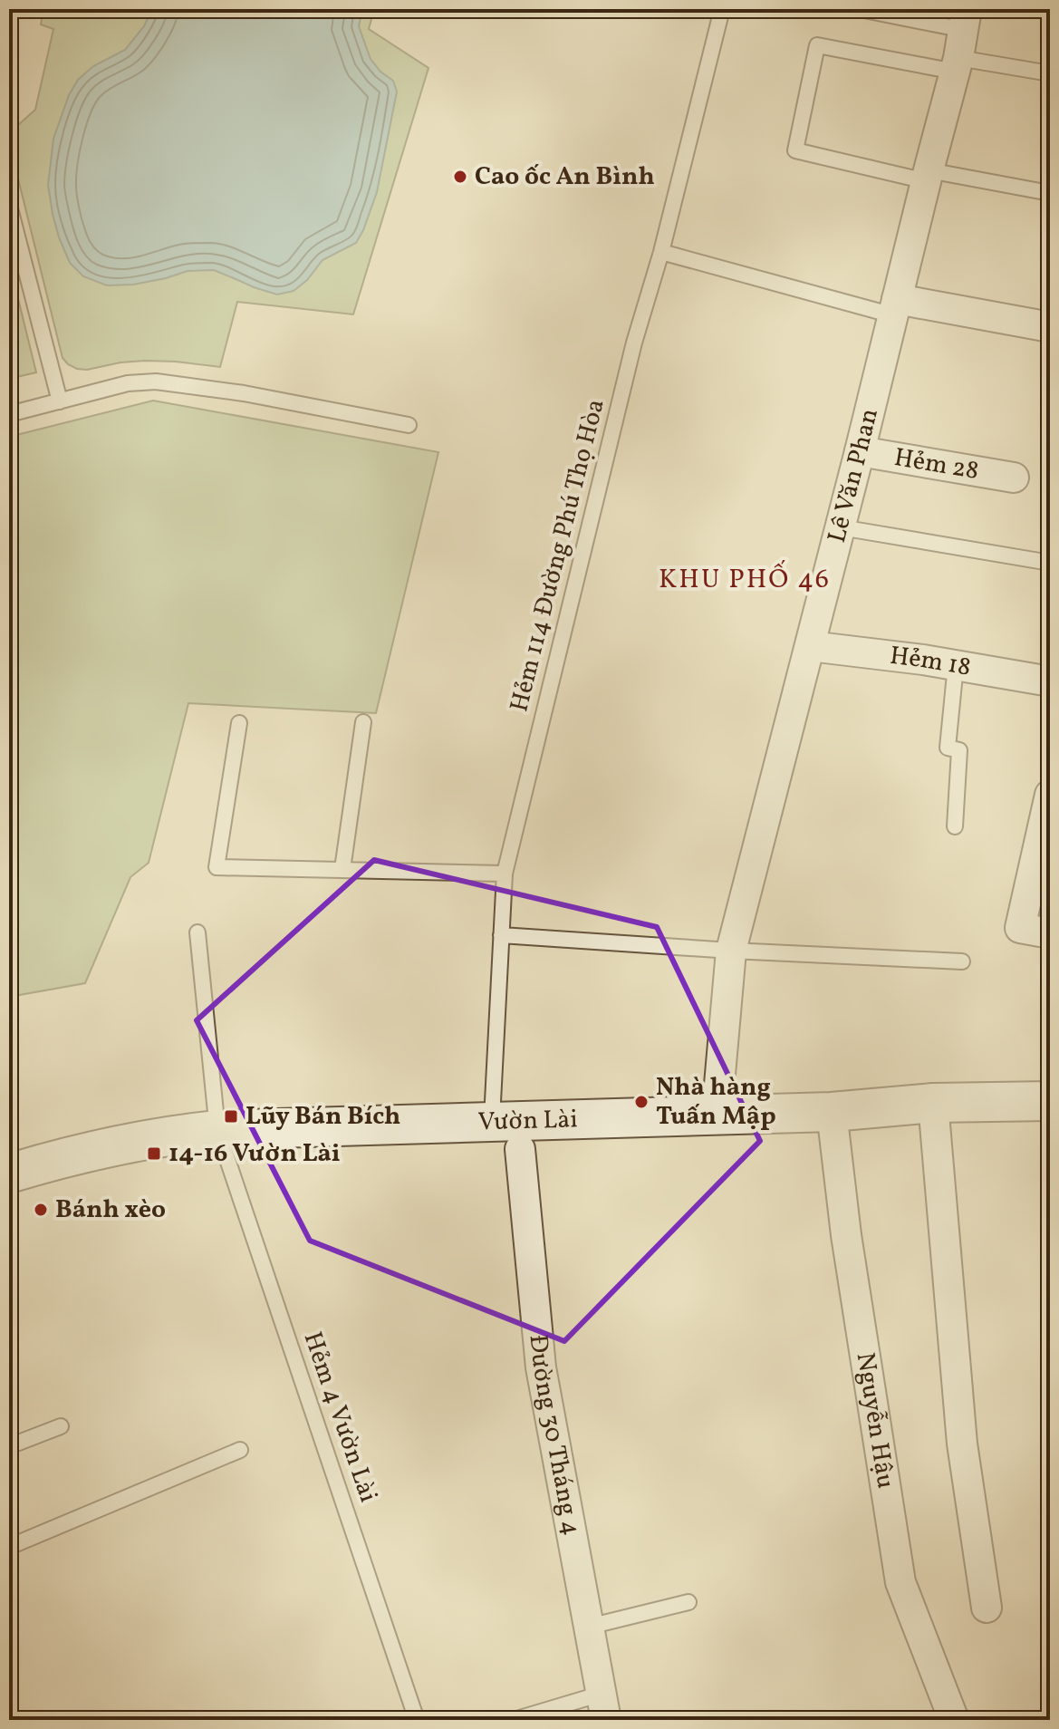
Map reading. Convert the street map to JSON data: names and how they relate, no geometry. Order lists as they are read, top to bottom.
{
  "streets": {
    "street": [
      "Hẻm 28",
      "Lê Văn Phan",
      "Hẻm 18",
      "Vườn Lài",
      "Nguyễn Hậu",
      "Đường 30 Tháng 4"
    ],
    "lane": ["Hẻm 114 Đường Phú Thọ Hòa", "Hẻm 4 Vườn Lài"]
  },
  "crossings": [
    ["Hẻm 28", "Lê Văn Phan"],
    ["Lê Văn Phan", "Hẻm 18"],
    ["Lê Văn Phan", "Vườn Lài"],
    ["Hẻm 114 Đường Phú Thọ Hòa", "Vườn Lài"],
    ["Vườn Lài", "Hẻm 4 Vườn Lài"],
    ["Vườn Lài", "Nguyễn Hậu"]
  ],
  "districts": ["KHU PHỐ 46"],
  "places": {
    "other": ["Cao ốc An Bình", "Nhà hàng Tuấn Mập", "Bánh xèo"],
    "transit": ["Lũy Bán Bích", "14-16 Vườn Lài"]
  }
}
